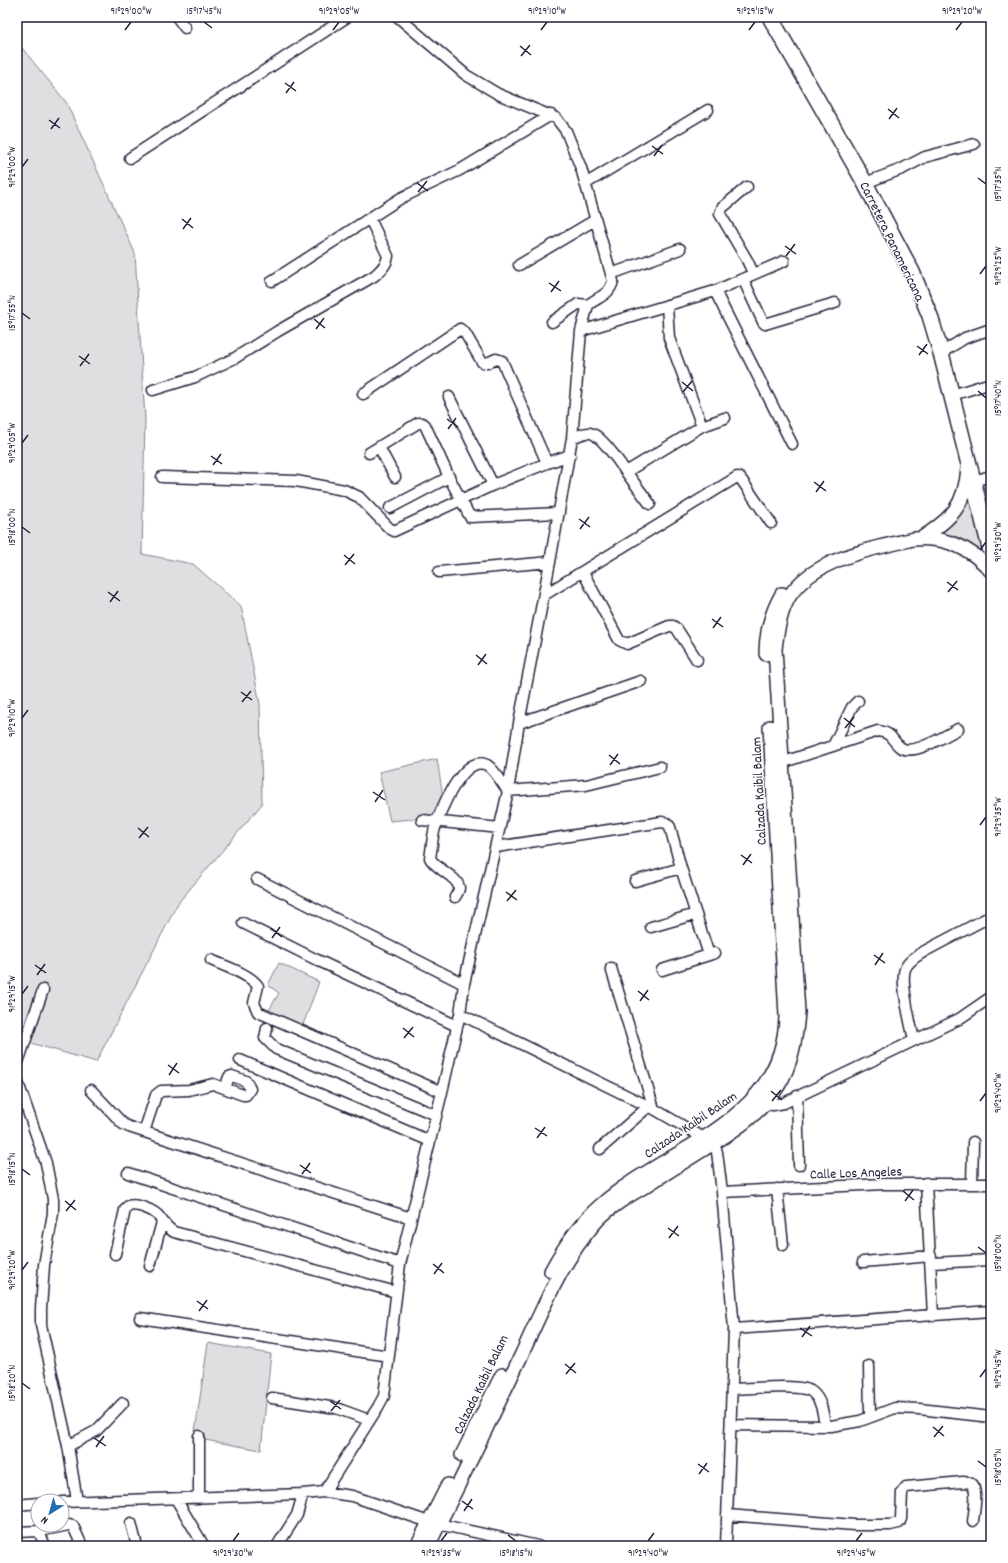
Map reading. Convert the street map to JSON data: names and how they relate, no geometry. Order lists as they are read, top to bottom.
{
  "streets": {
    "highway": ["Carretera Panamericana"],
    "main road": ["Calzada Kaibil Balam"],
    "street": ["Calle Los Angeles"]
  },
  "crossings": [
    ["Carretera Panamericana", "Calzada Kaibil Balam"]
  ],
  "north": "bottom left",
  "coordinates": [
    "91°29'00\"W",
    "15°17'45\"N",
    "91°29'05\"W",
    "91°29'10\"W",
    "91°29'15\"W",
    "91°29'20\"W",
    "15°17'35\"N",
    "91°29'25\"W",
    "15°17'55\"N",
    "15°17'40\"N",
    "15°18'00\"N",
    "91°29'30\"W",
    "91°29'35\"W",
    "91°29'40\"W",
    "15°18'15\"N",
    "91°29'45\"W",
    "15°18'20\"N",
    "15°18'05\"N"
  ]
}
